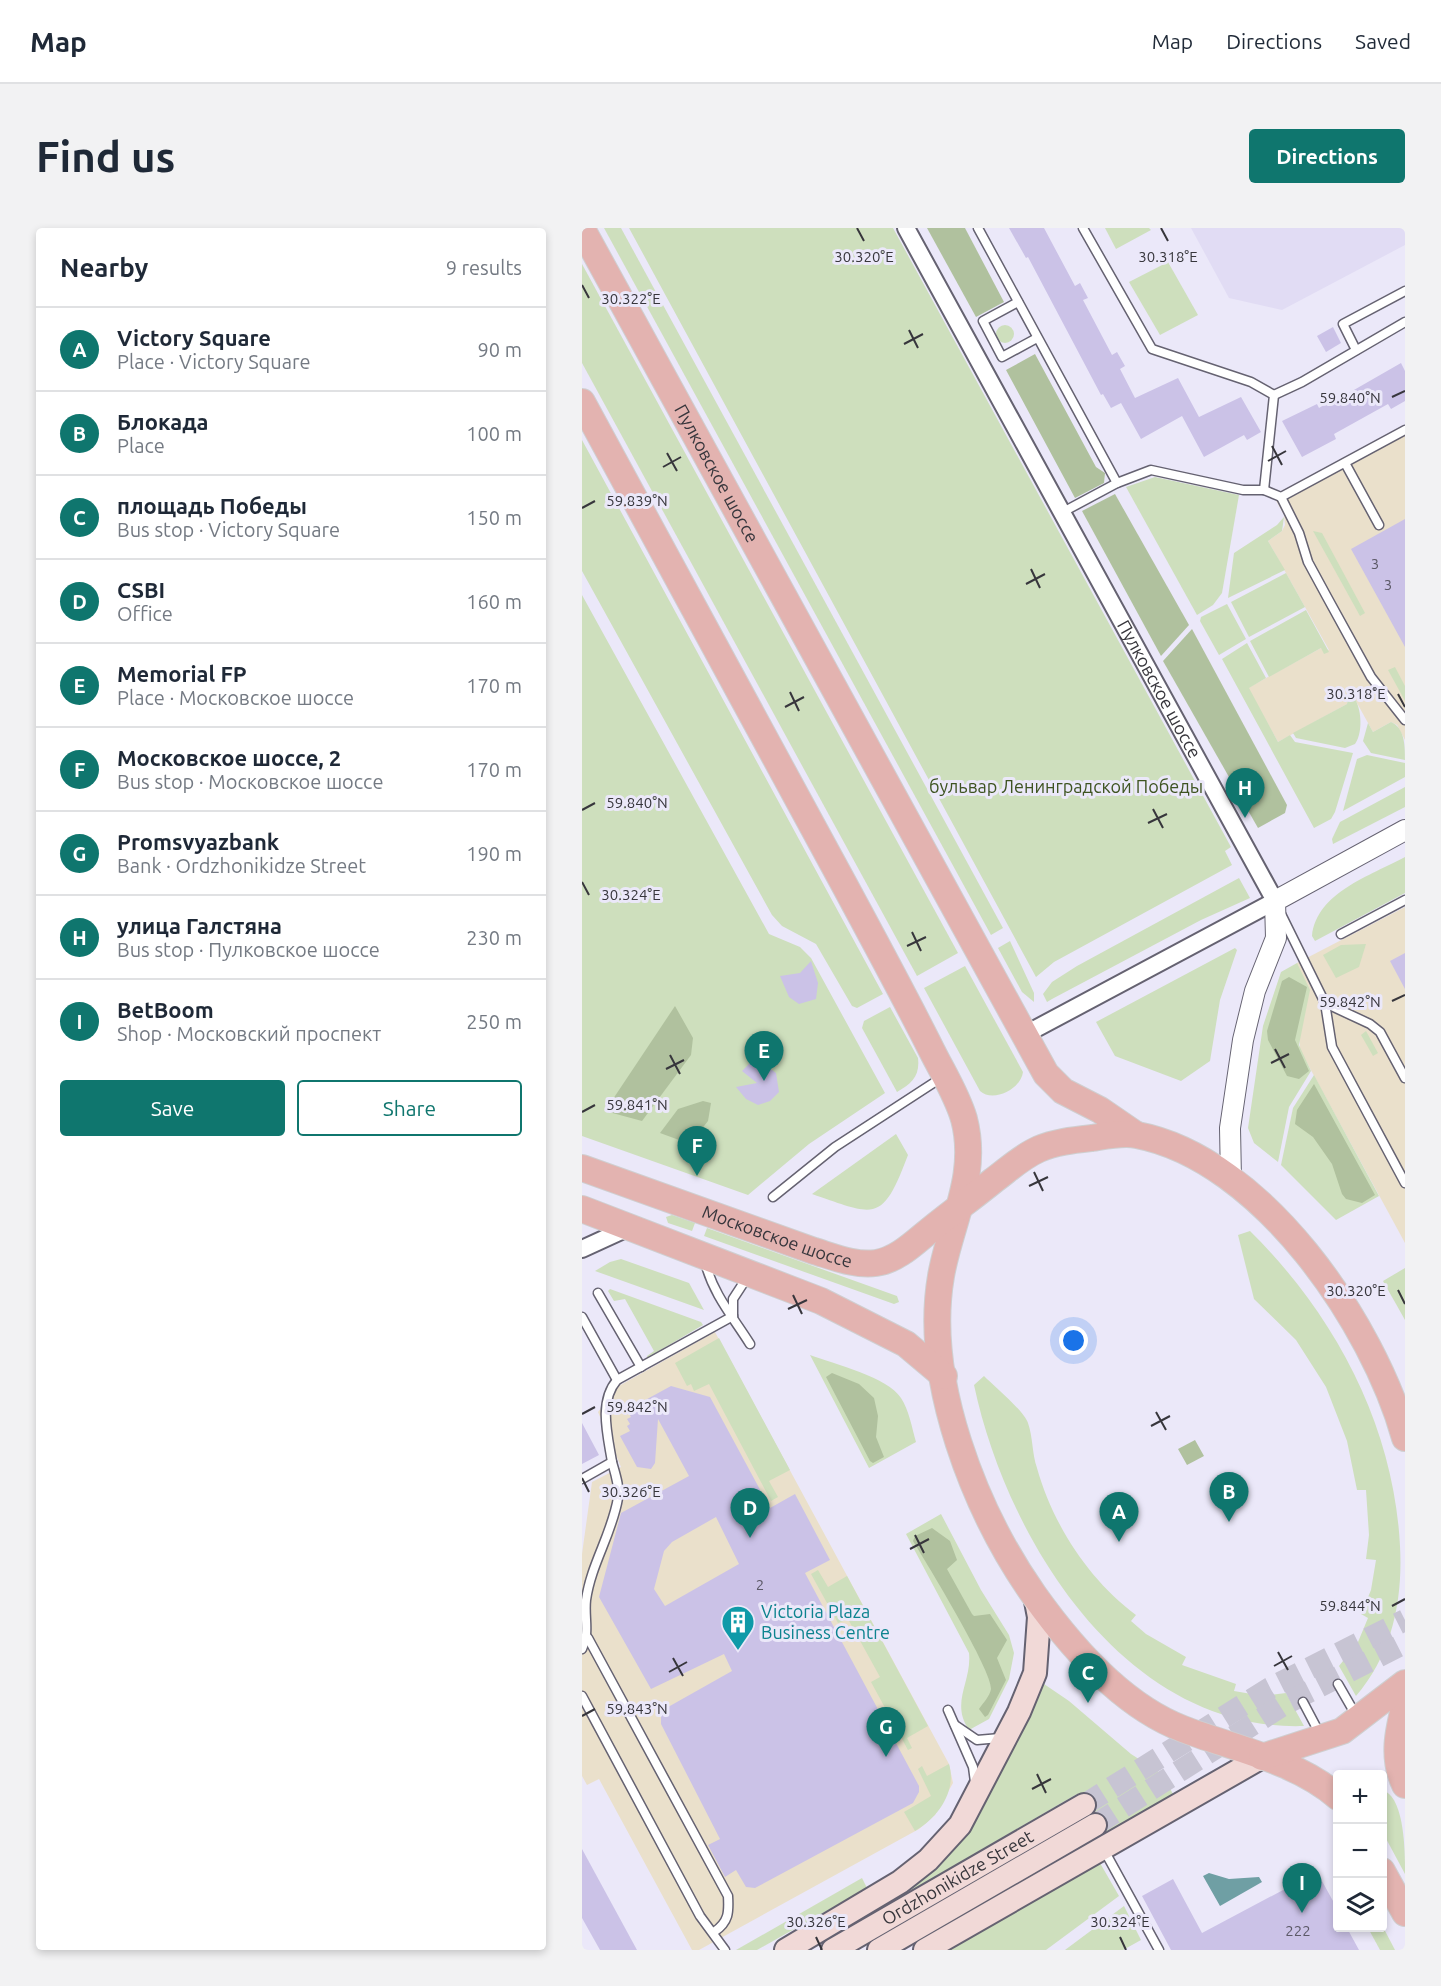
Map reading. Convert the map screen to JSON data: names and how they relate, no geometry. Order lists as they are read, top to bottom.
{
  "streets": {
    "main road": ["Пулковское шоссе", "Московское шоссе", "Ordzhonikidze Street"]
  },
  "crossings": [
    ["Пулковское шоссе", "Московское шоссе"]
  ],
  "parks": ["бульвар Ленинградской Победы"],
  "places": {
    "building": ["Victoria Plaza Business Centre"]
  },
  "house_numbers": [
    "3",
    "3",
    "2",
    "222"
  ],
  "page": {
    "header": "Map",
    "nav": ["Map", "Directions", "Saved"],
    "buttons": [
      "Directions",
      ["Save", "Share"]
    ],
    "title": "Find us",
    "heading": ["Nearby", "9 results"],
    "list": [
      {
        "mark": "A",
        "name": "Victory Square",
        "note": "Place · Victory Square",
        "value": "90 m"
      },
      {
        "mark": "B",
        "name": "Блокада",
        "note": "Place",
        "value": "100 m"
      },
      {
        "mark": "C",
        "name": "площадь Победы",
        "note": "Bus stop · Victory Square",
        "value": "150 m"
      },
      {
        "mark": "D",
        "name": "CSBI",
        "note": "Office",
        "value": "160 m"
      },
      {
        "mark": "E",
        "name": "Memorial FP",
        "note": "Place · Московское шоссе",
        "value": "170 m"
      },
      {
        "mark": "F",
        "name": "Московское шоссе, 2",
        "note": "Bus stop · Московское шоссе",
        "value": "170 m"
      },
      {
        "mark": "G",
        "name": "Promsvyazbank",
        "note": "Bank · Ordzhonikidze Street",
        "value": "190 m"
      },
      {
        "mark": "H",
        "name": "улица Галстяна",
        "note": "Bus stop · Пулковское шоссе",
        "value": "230 m"
      },
      {
        "mark": "I",
        "name": "BetBoom",
        "note": "Shop · Московский проспект",
        "value": "250 m"
      }
    ],
    "pins": [
      "H",
      "E",
      "F",
      "B",
      "D",
      "A",
      "C",
      "G",
      "I"
    ],
    "map_buttons": ["+", "−"]
  },
  "coordinates": [
    "30.320°E",
    "30.318°E",
    "30.322°E",
    "59.840°N",
    "59.839°N",
    "30.324°E",
    "59.842°N",
    "59.841°N",
    "30.326°E",
    "59.844°N",
    "59.843°N"
  ]
}
